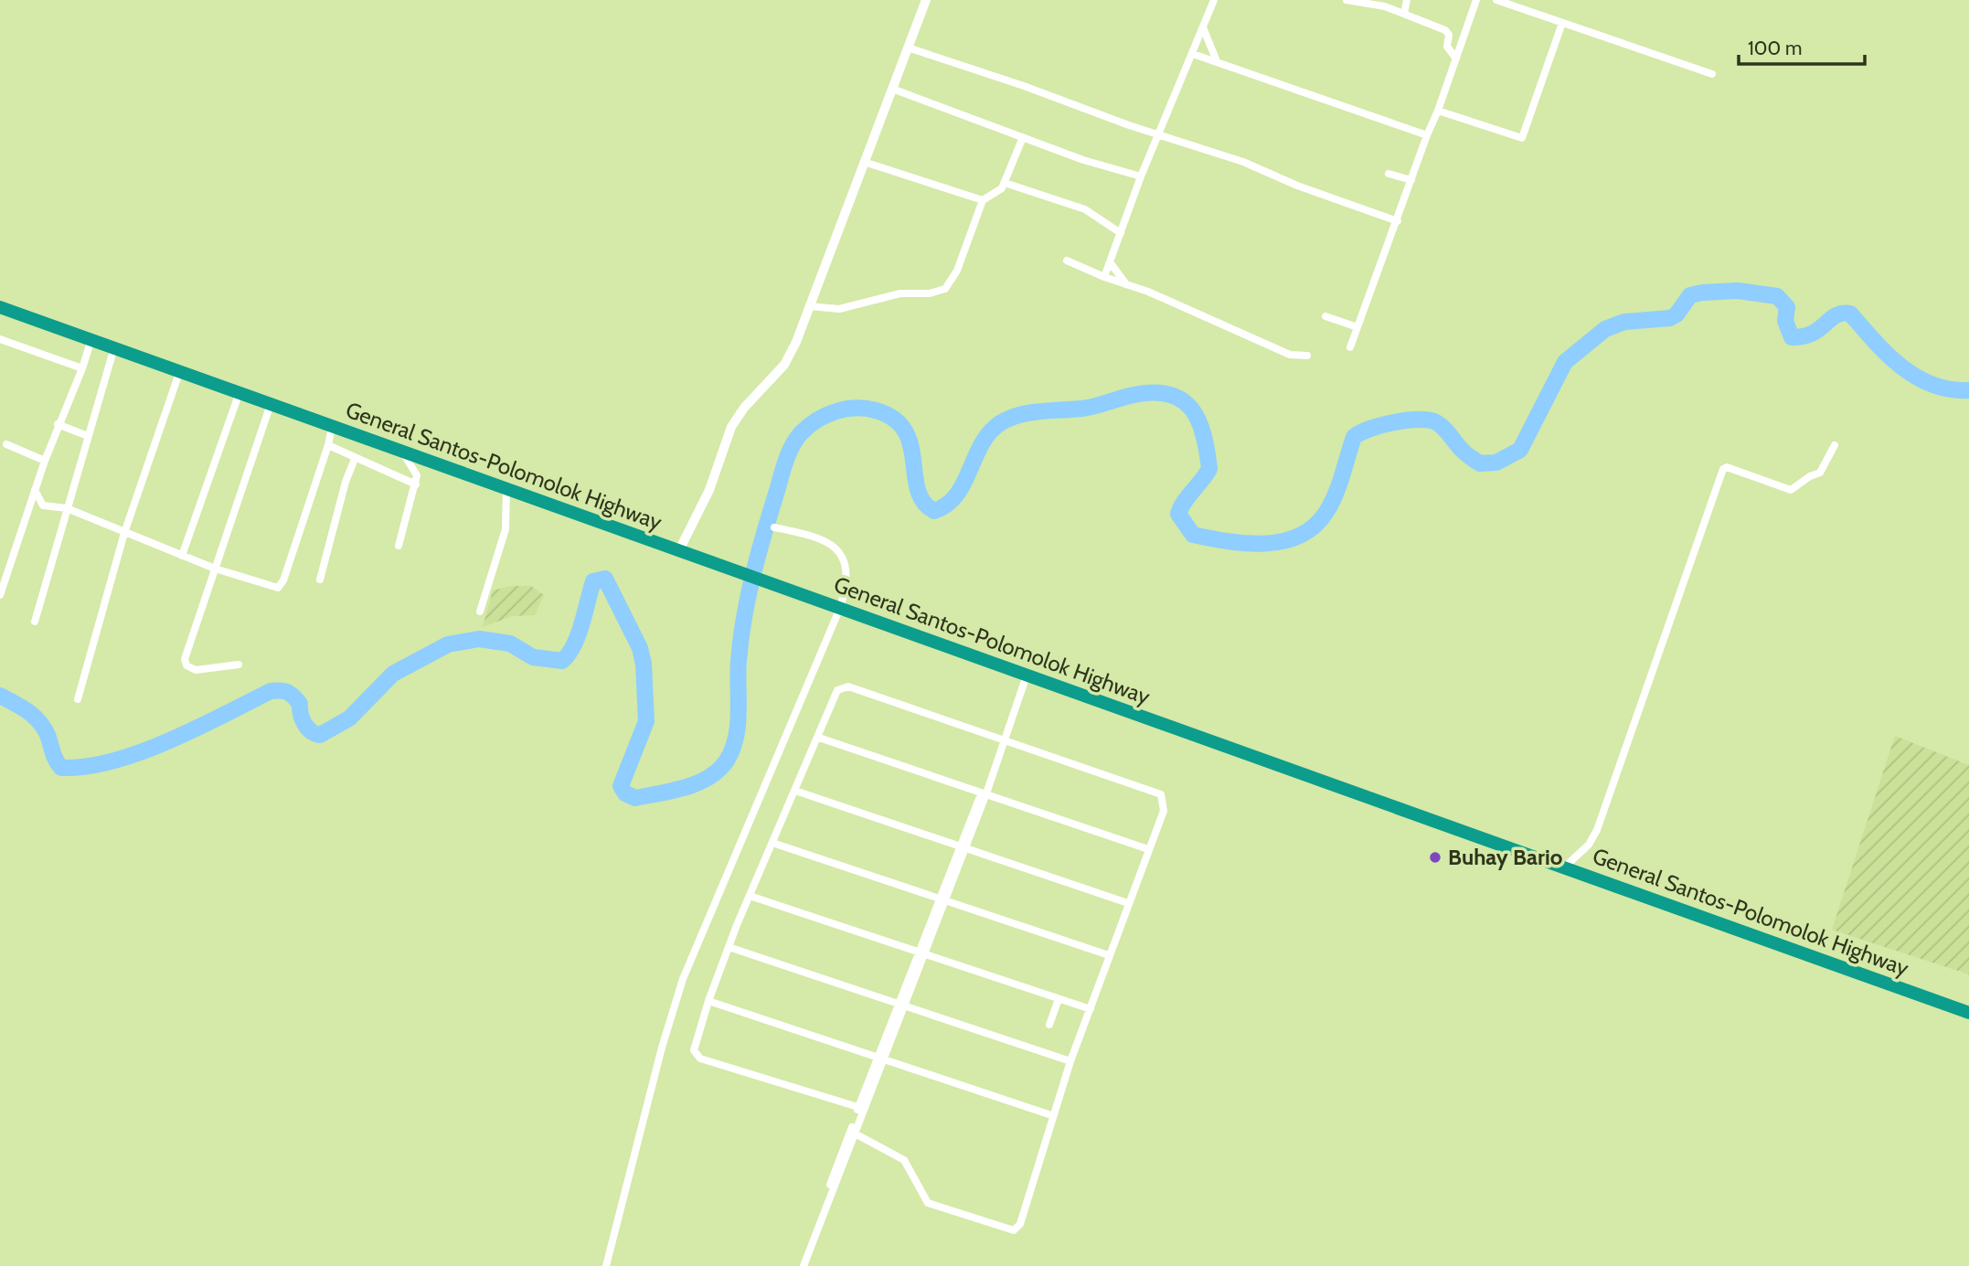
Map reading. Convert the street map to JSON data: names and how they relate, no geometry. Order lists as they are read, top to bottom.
{
  "streets": {
    "highway": ["General Santos-Polomolok Highway"]
  },
  "places": ["Buhay Bario"],
  "scale_bar": "100 m"
}
